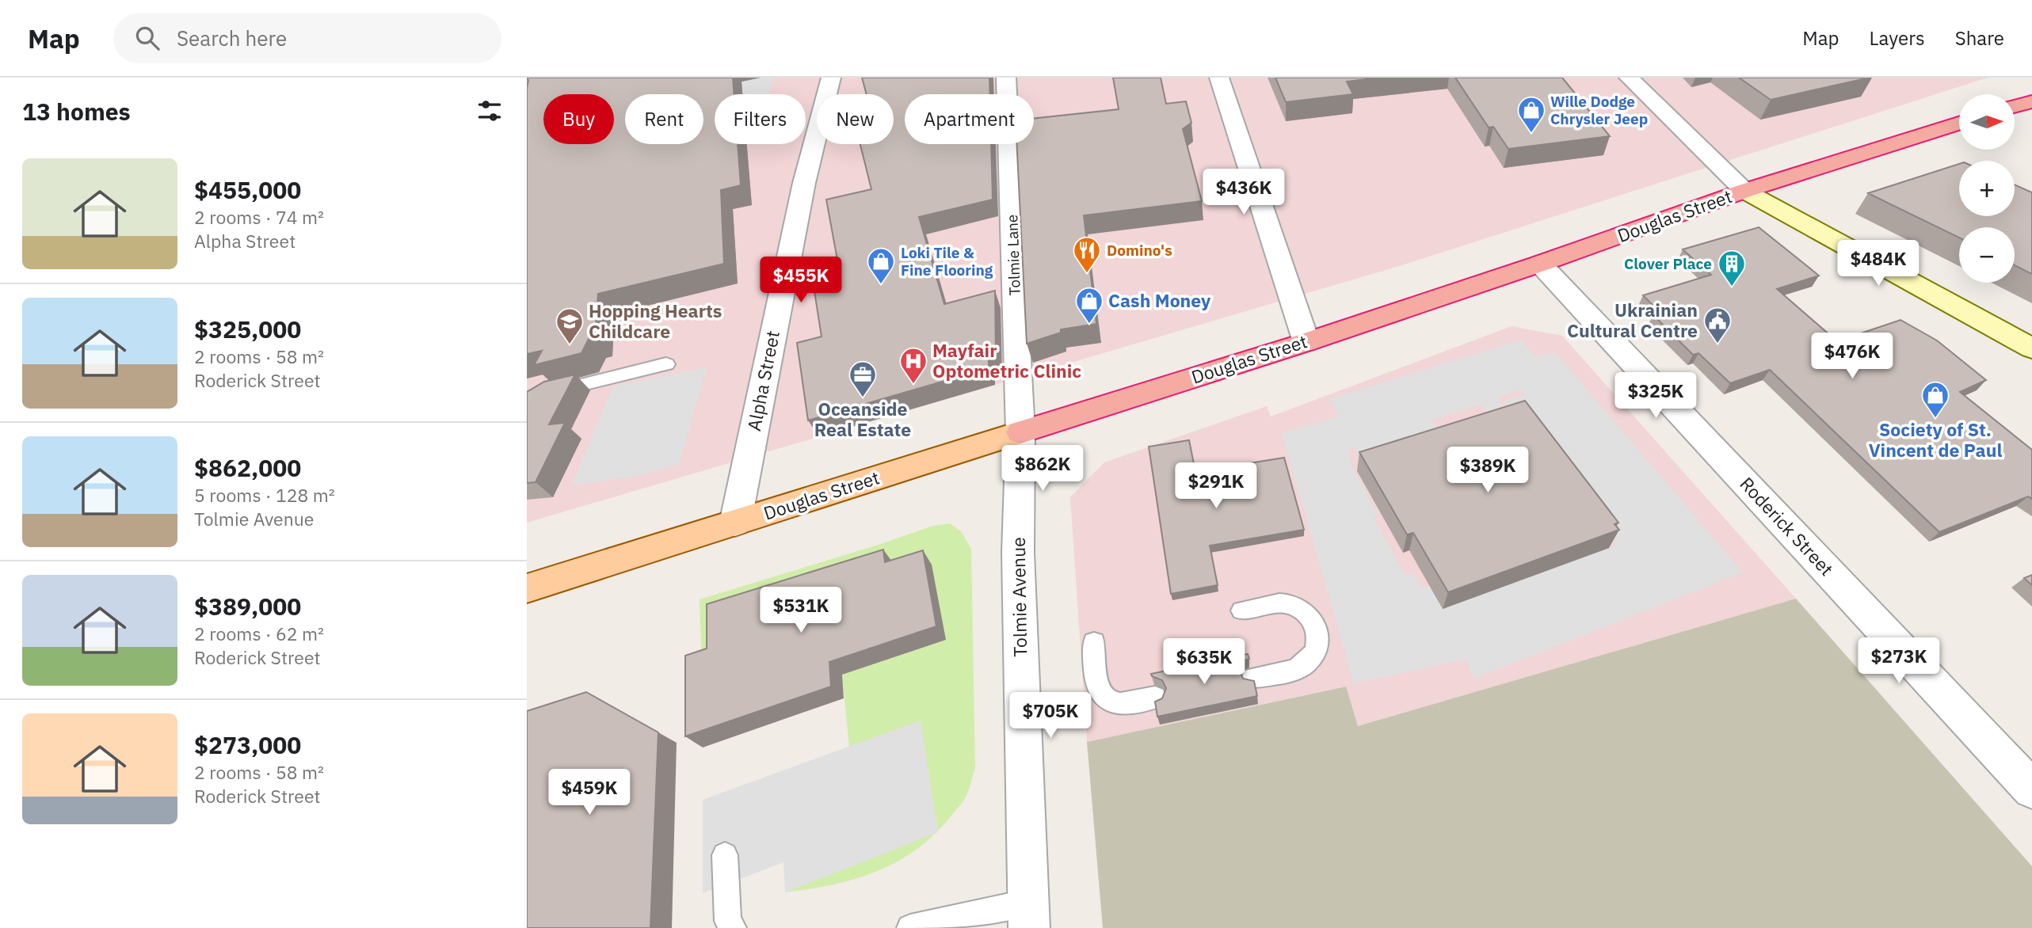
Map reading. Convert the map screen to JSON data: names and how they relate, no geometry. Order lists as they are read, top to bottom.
{
  "streets": {
    "highway": ["Douglas Street"],
    "street": [
      "Tolmie Lane",
      "Alpha Street",
      "Roderick Street",
      "Tolmie Avenue"
    ]
  },
  "crossings": [
    ["Douglas Street", "Tolmie Lane"],
    ["Douglas Street", "Alpha Street"],
    ["Douglas Street", "Roderick Street"],
    ["Douglas Street", "Tolmie Avenue"],
    ["Tolmie Lane", "Tolmie Avenue"]
  ],
  "places": {
    "shop": [
      "Wille Dodge Chrysler Jeep",
      "Loki Tile & Fine Flooring",
      "Cash Money",
      "Society of St. Vincent de Paul"
    ],
    "restaurant": ["Domino's"],
    "building": ["Clover Place"],
    "public building": ["Ukrainian Cultural Centre"],
    "school or university": ["Hopping Hearts Childcare"],
    "hospital": ["Mayfair Optometric Clinic"],
    "office": ["Oceanside Real Estate"]
  },
  "north": "right",
  "page": {
    "header": "Map",
    "search": "Search here",
    "nav": ["Map", "Layers", "Share"],
    "heading": "13 homes",
    "map_buttons": ["+", "−"],
    "chip": [
      "Buy",
      "Rent",
      "Filters",
      "New",
      "Apartment"
    ],
    "list": [
      {
        "name": "$455,000",
        "note": "2 rooms · 74 m² · Alpha Street"
      },
      {
        "name": "$325,000",
        "note": "2 rooms · 58 m² · Roderick Street"
      },
      {
        "name": "$862,000",
        "note": "5 rooms · 128 m² · Tolmie Avenue"
      },
      {
        "name": "$389,000",
        "note": "2 rooms · 62 m² · Roderick Street"
      },
      {
        "name": "$273,000",
        "note": "2 rooms · 58 m² · Roderick Street"
      }
    ],
    "price": [
      "$436K",
      "$484K",
      "$455K",
      "$476K",
      "$325K",
      "$862K",
      "$389K",
      "$291K",
      "$531K",
      "$273K",
      "$635K",
      "$705K",
      "$459K"
    ]
  }
}
